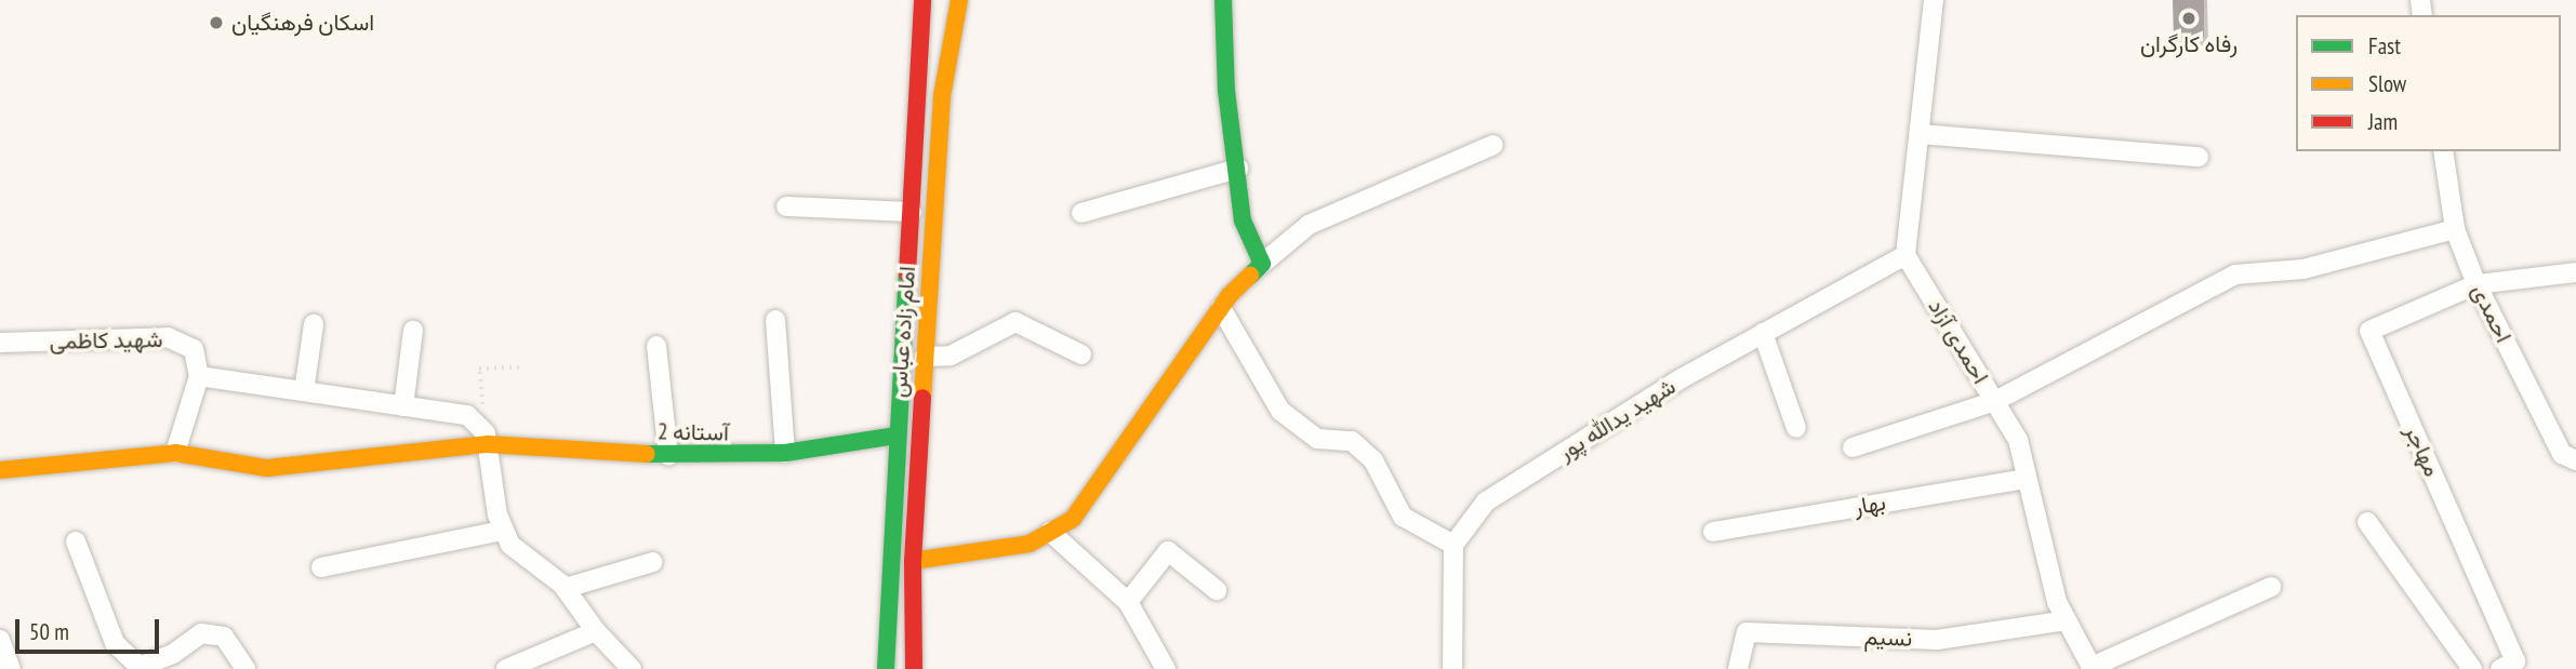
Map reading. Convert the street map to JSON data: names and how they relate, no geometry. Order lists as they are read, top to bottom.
{
  "streets": {
    "street": [
      "احمدی",
      "امام زاده عباس",
      "شهید کاظمی",
      "احمدی آزاد",
      "شهید یدالله پور",
      "آستانه 2",
      "مهاجر",
      "بهار",
      "نسیم"
    ]
  },
  "crossings": [
    ["احمدی", "مهاجر"],
    ["امام زاده عباس", "آستانه 2"],
    ["احمدی آزاد", "شهید یدالله پور"],
    ["احمدی آزاد", "بهار"],
    ["احمدی آزاد", "نسیم"]
  ],
  "places": ["رفاه کارگران", "اسکان فرهنگیان"],
  "legend": ["Fast", "Slow", "Jam"],
  "scale_bar": "50 m"
}
